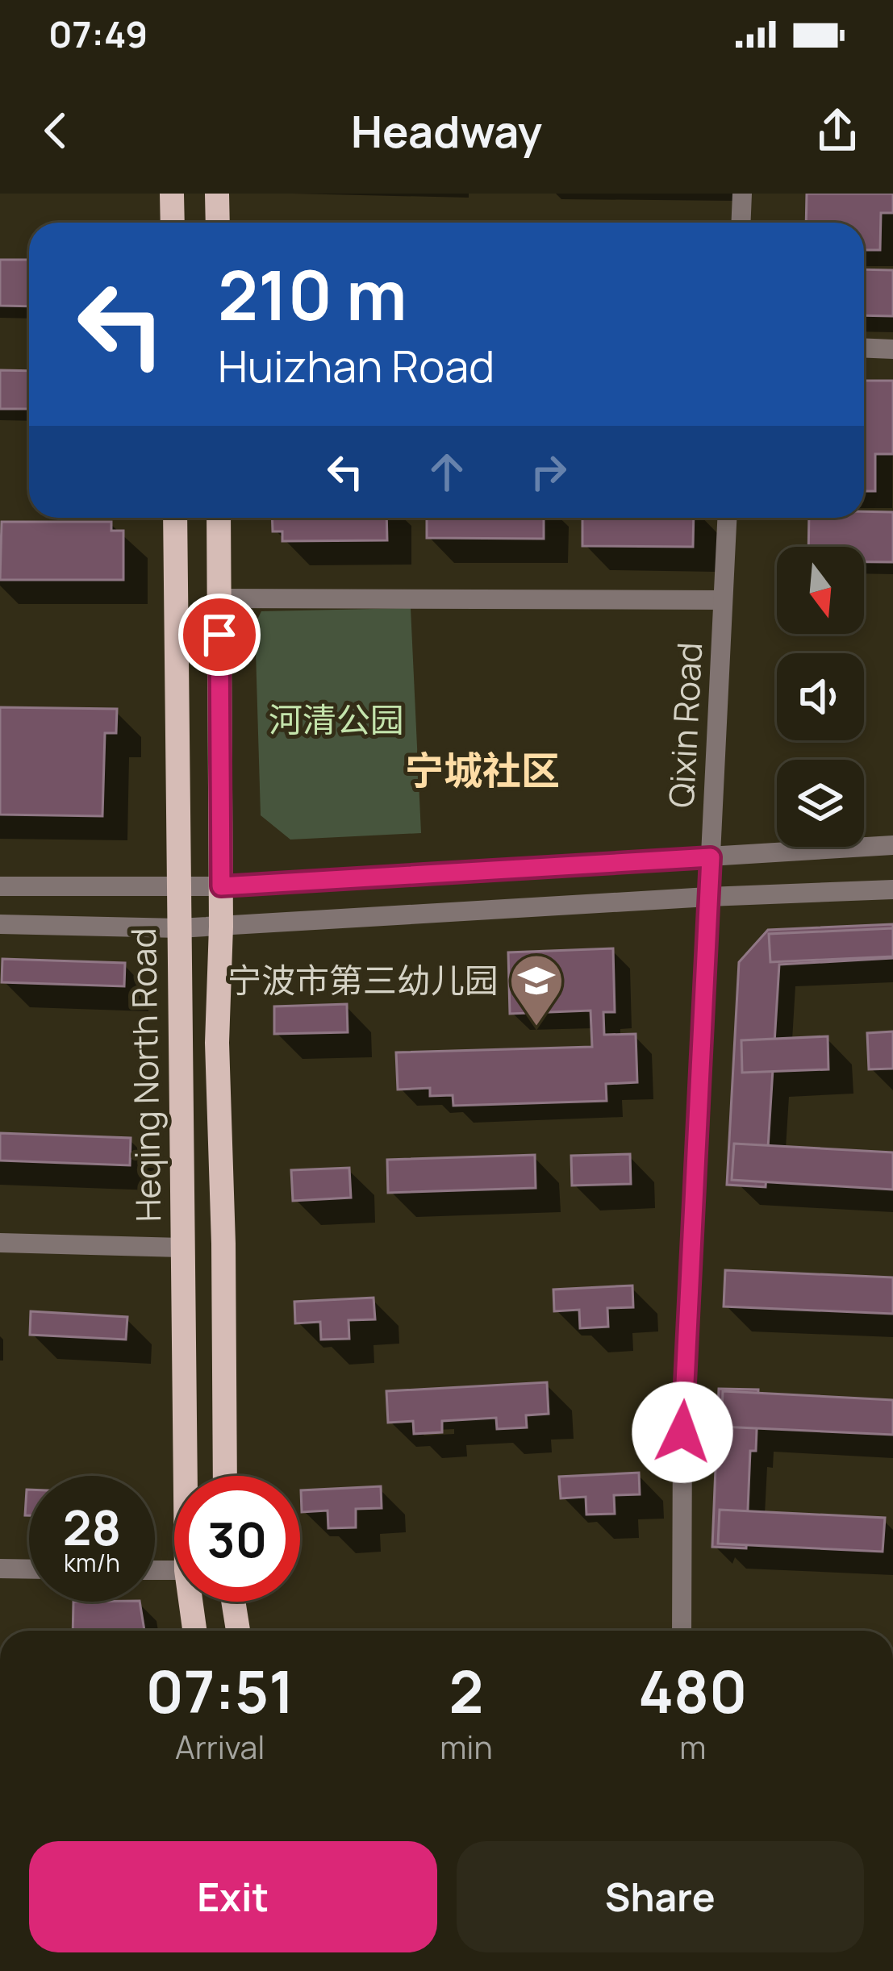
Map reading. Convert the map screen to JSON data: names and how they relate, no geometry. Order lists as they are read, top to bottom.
{
  "streets": {
    "main road": ["Heqing North Road"],
    "street": ["Qixin Road"]
  },
  "districts": ["宁城社区"],
  "parks": ["河清公园"],
  "places": {
    "school or university": ["宁波市第三幼儿园"]
  },
  "north": "bottom",
  "page": {
    "status": "07:49",
    "header": "Headway",
    "turn": ["210 m", "Huizhan Road"],
    "speed": "28 km/h",
    "limit": "30",
    "eta": [
      "07:51",
      "Arrival",
      "2",
      "min",
      "480",
      "m"
    ],
    "buttons": ["Exit", "Share"]
  }
}
